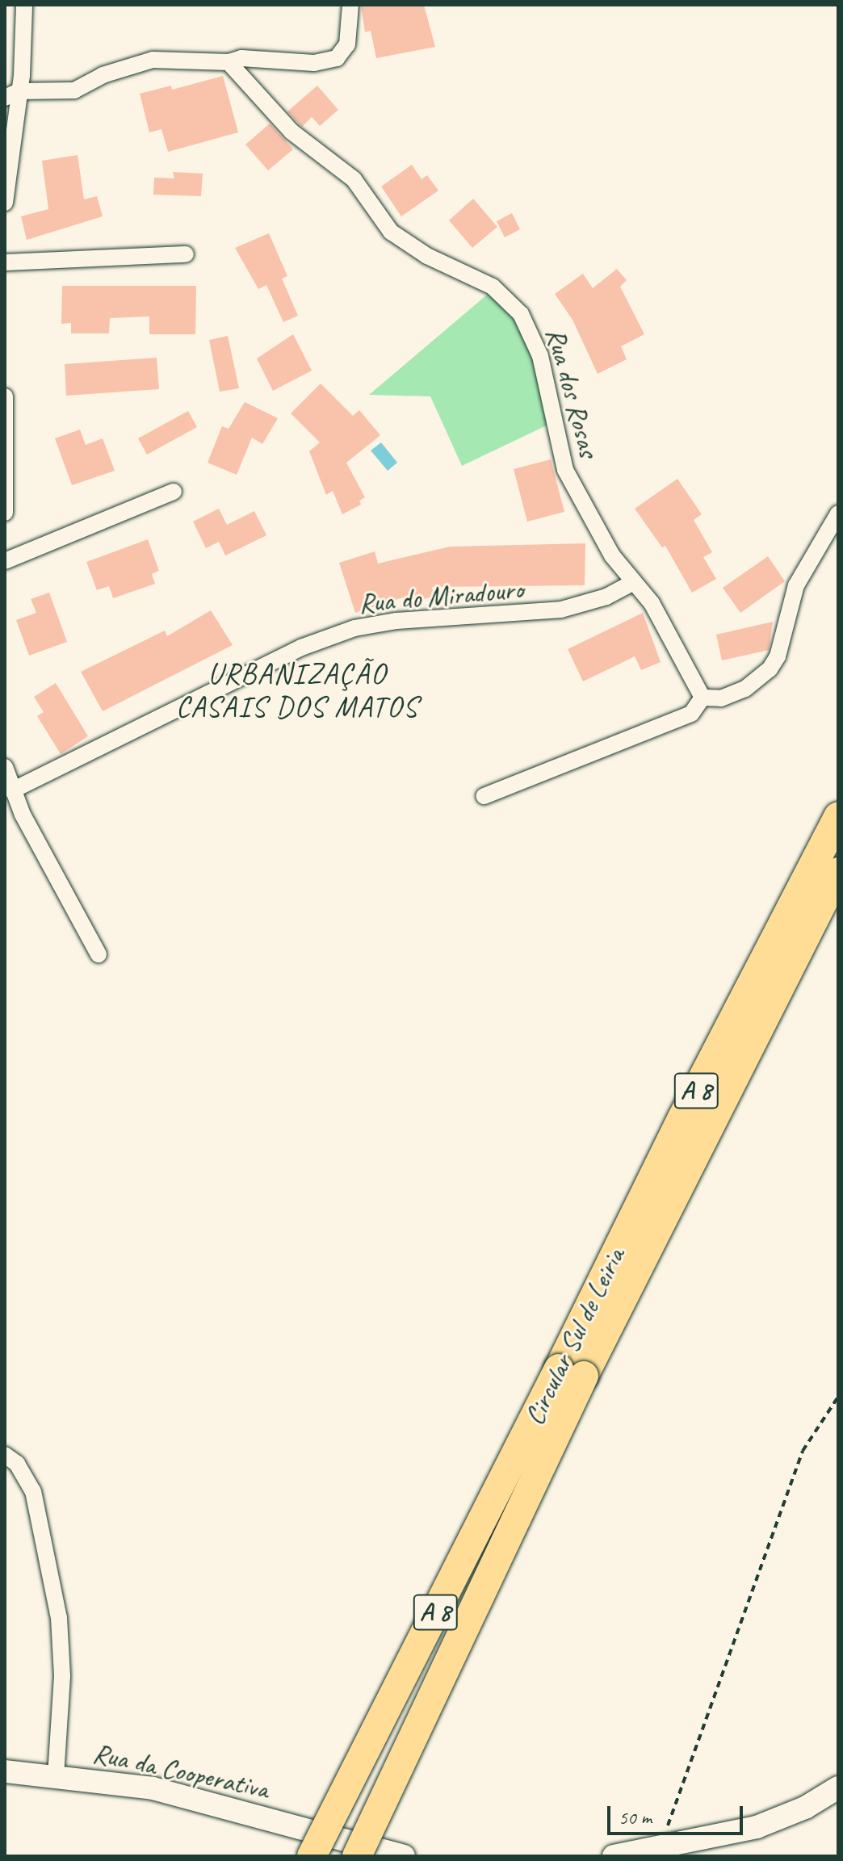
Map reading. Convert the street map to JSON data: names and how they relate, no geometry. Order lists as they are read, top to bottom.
{
  "streets": {
    "highway": ["A 8", "Circular Sul de Leiria"],
    "main road": ["Rua da Cooperativa"],
    "street": ["Rua dos Rosas", "Rua do Miradouro"]
  },
  "crossings": [
    ["Rua dos Rosas", "Rua do Miradouro"],
    ["Circular Sul de Leiria", "Rua da Cooperativa"]
  ],
  "districts": ["URBANIZAÇÃO CASAIS DOS MATOS"],
  "scale_bar": "50 m"
}
